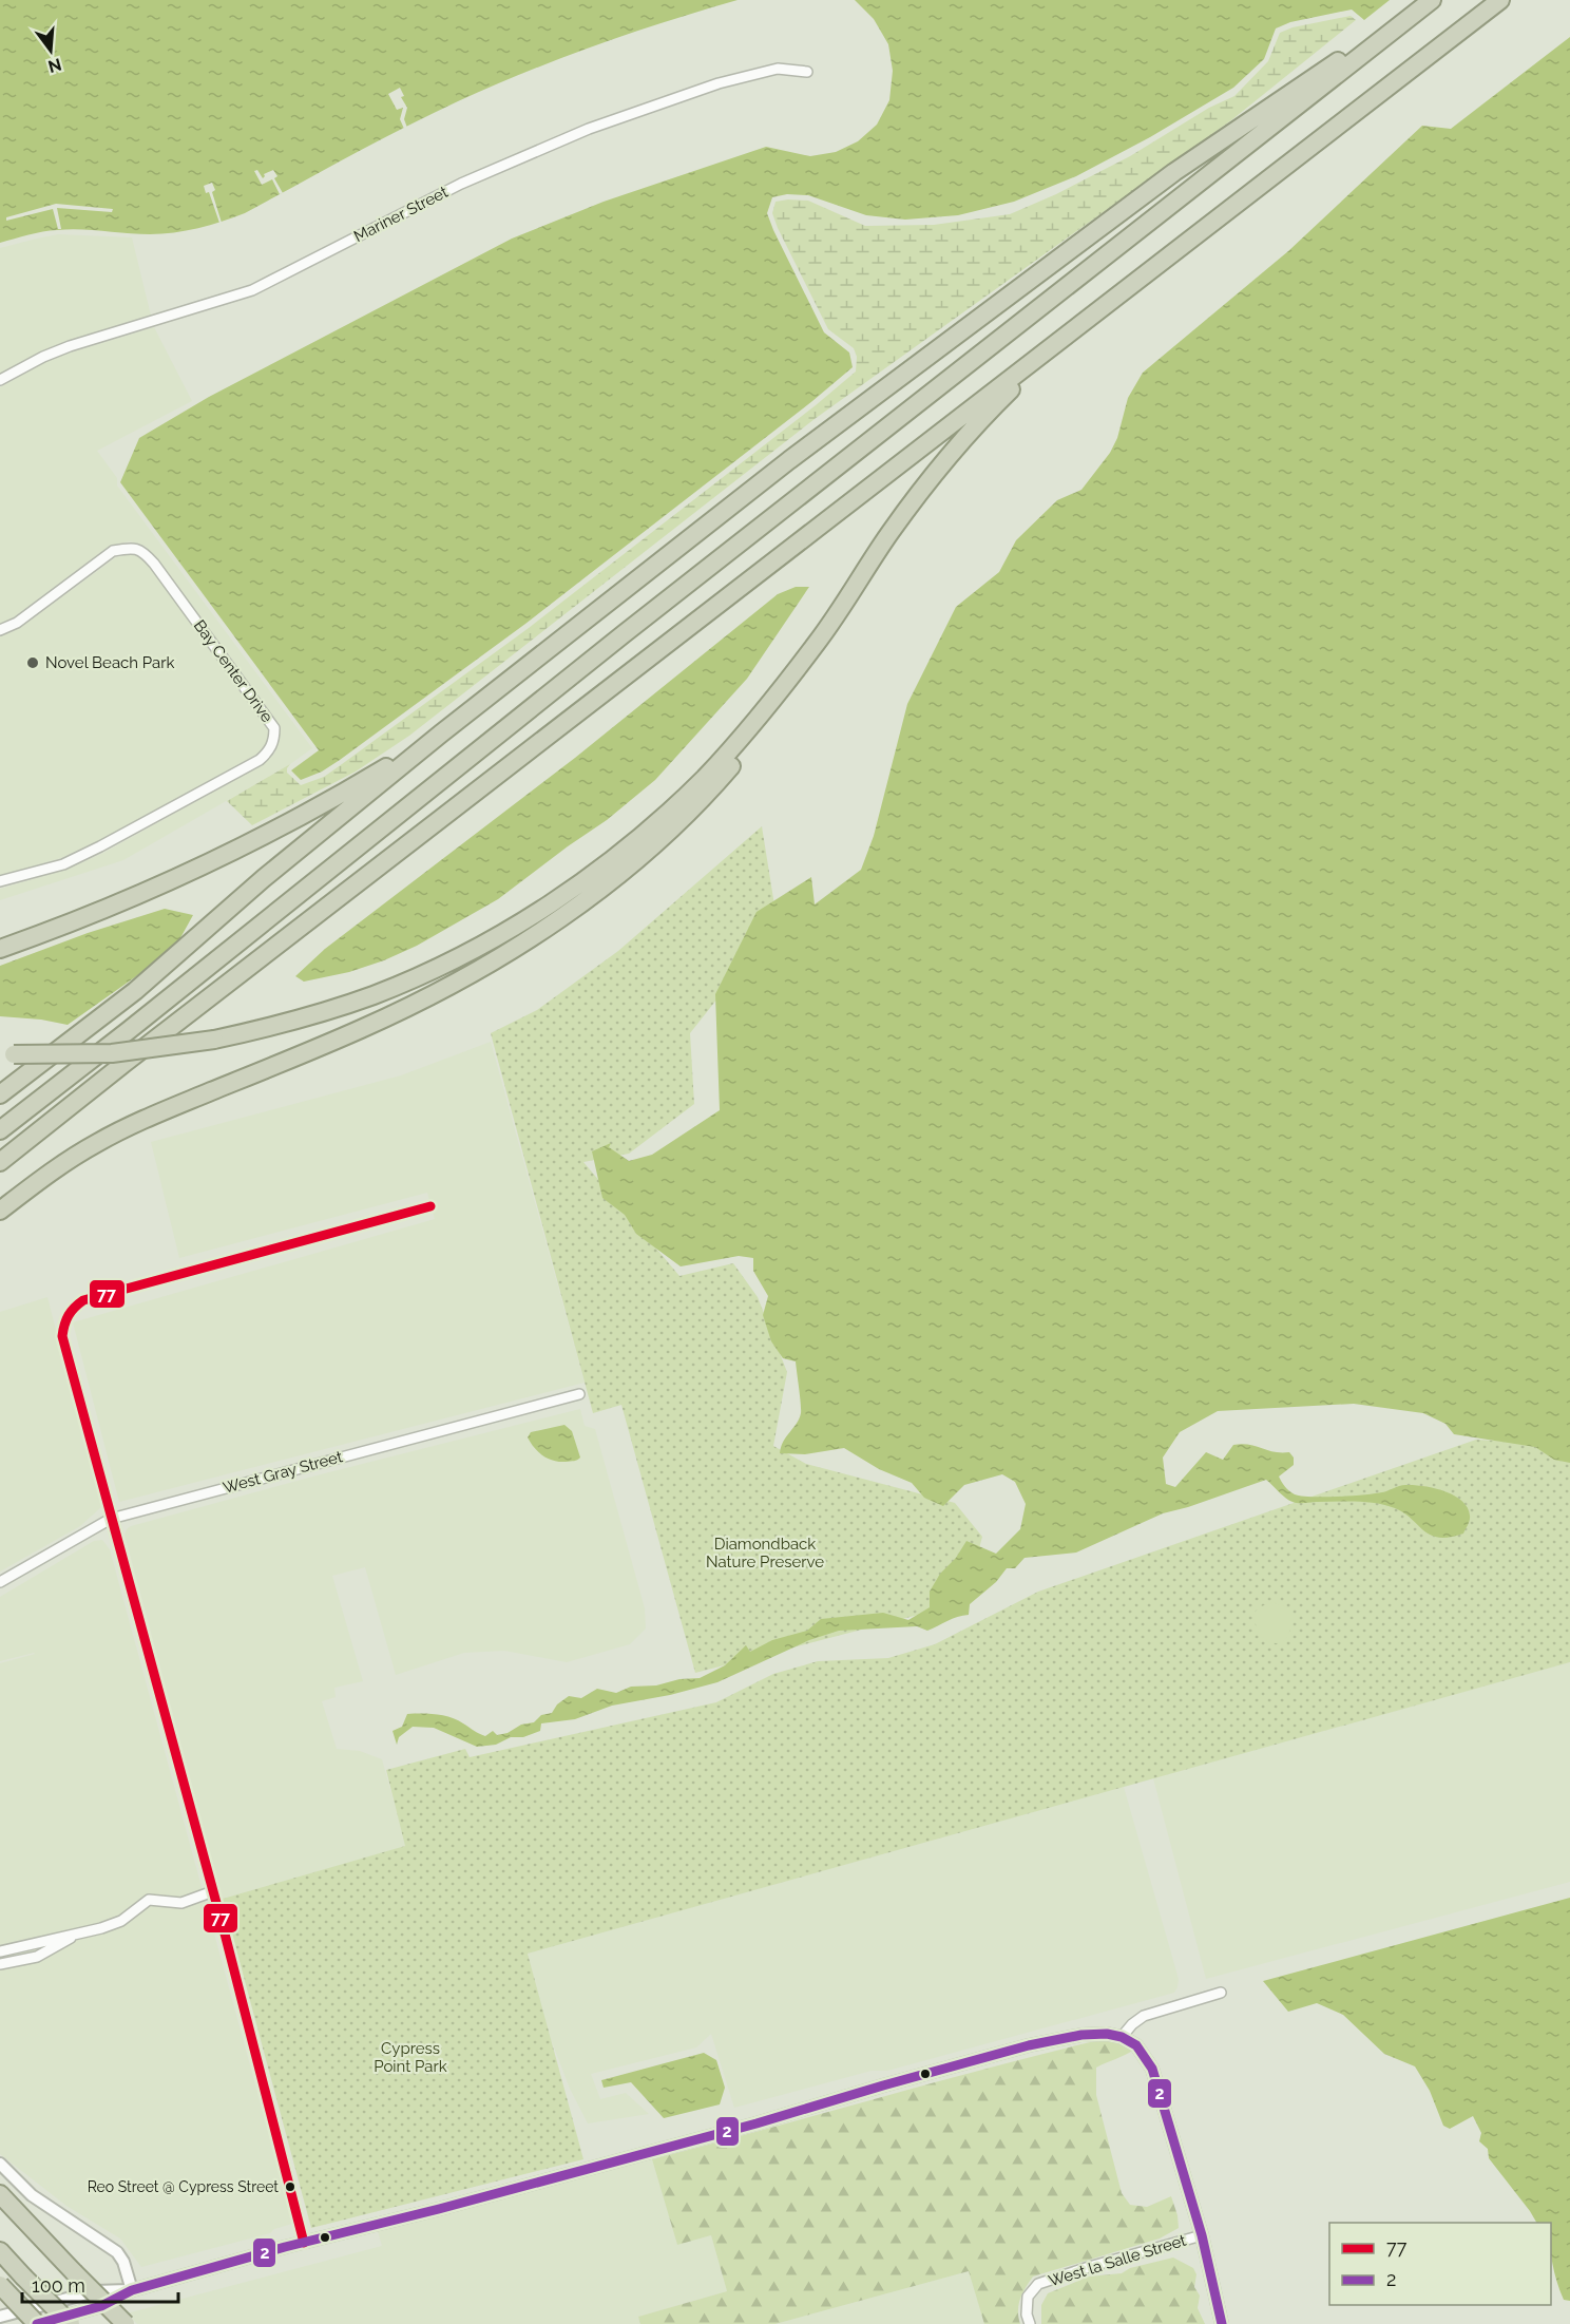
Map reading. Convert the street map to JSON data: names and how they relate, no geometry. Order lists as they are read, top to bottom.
{
  "streets": {
    "street": [
      "Mariner Street",
      "Bay Center Drive",
      "West Gray Street",
      "West la Salle Street"
    ]
  },
  "parks": ["Diamondback Nature Preserve", "Cypress Point Park"],
  "places": ["Novel Beach Park", "Reo Street @ Cypress Street"],
  "lines": ["transit line 77", "transit line 2"],
  "legend": ["77", "2"],
  "scale_bar": "100 m",
  "north": "bottom"
}
